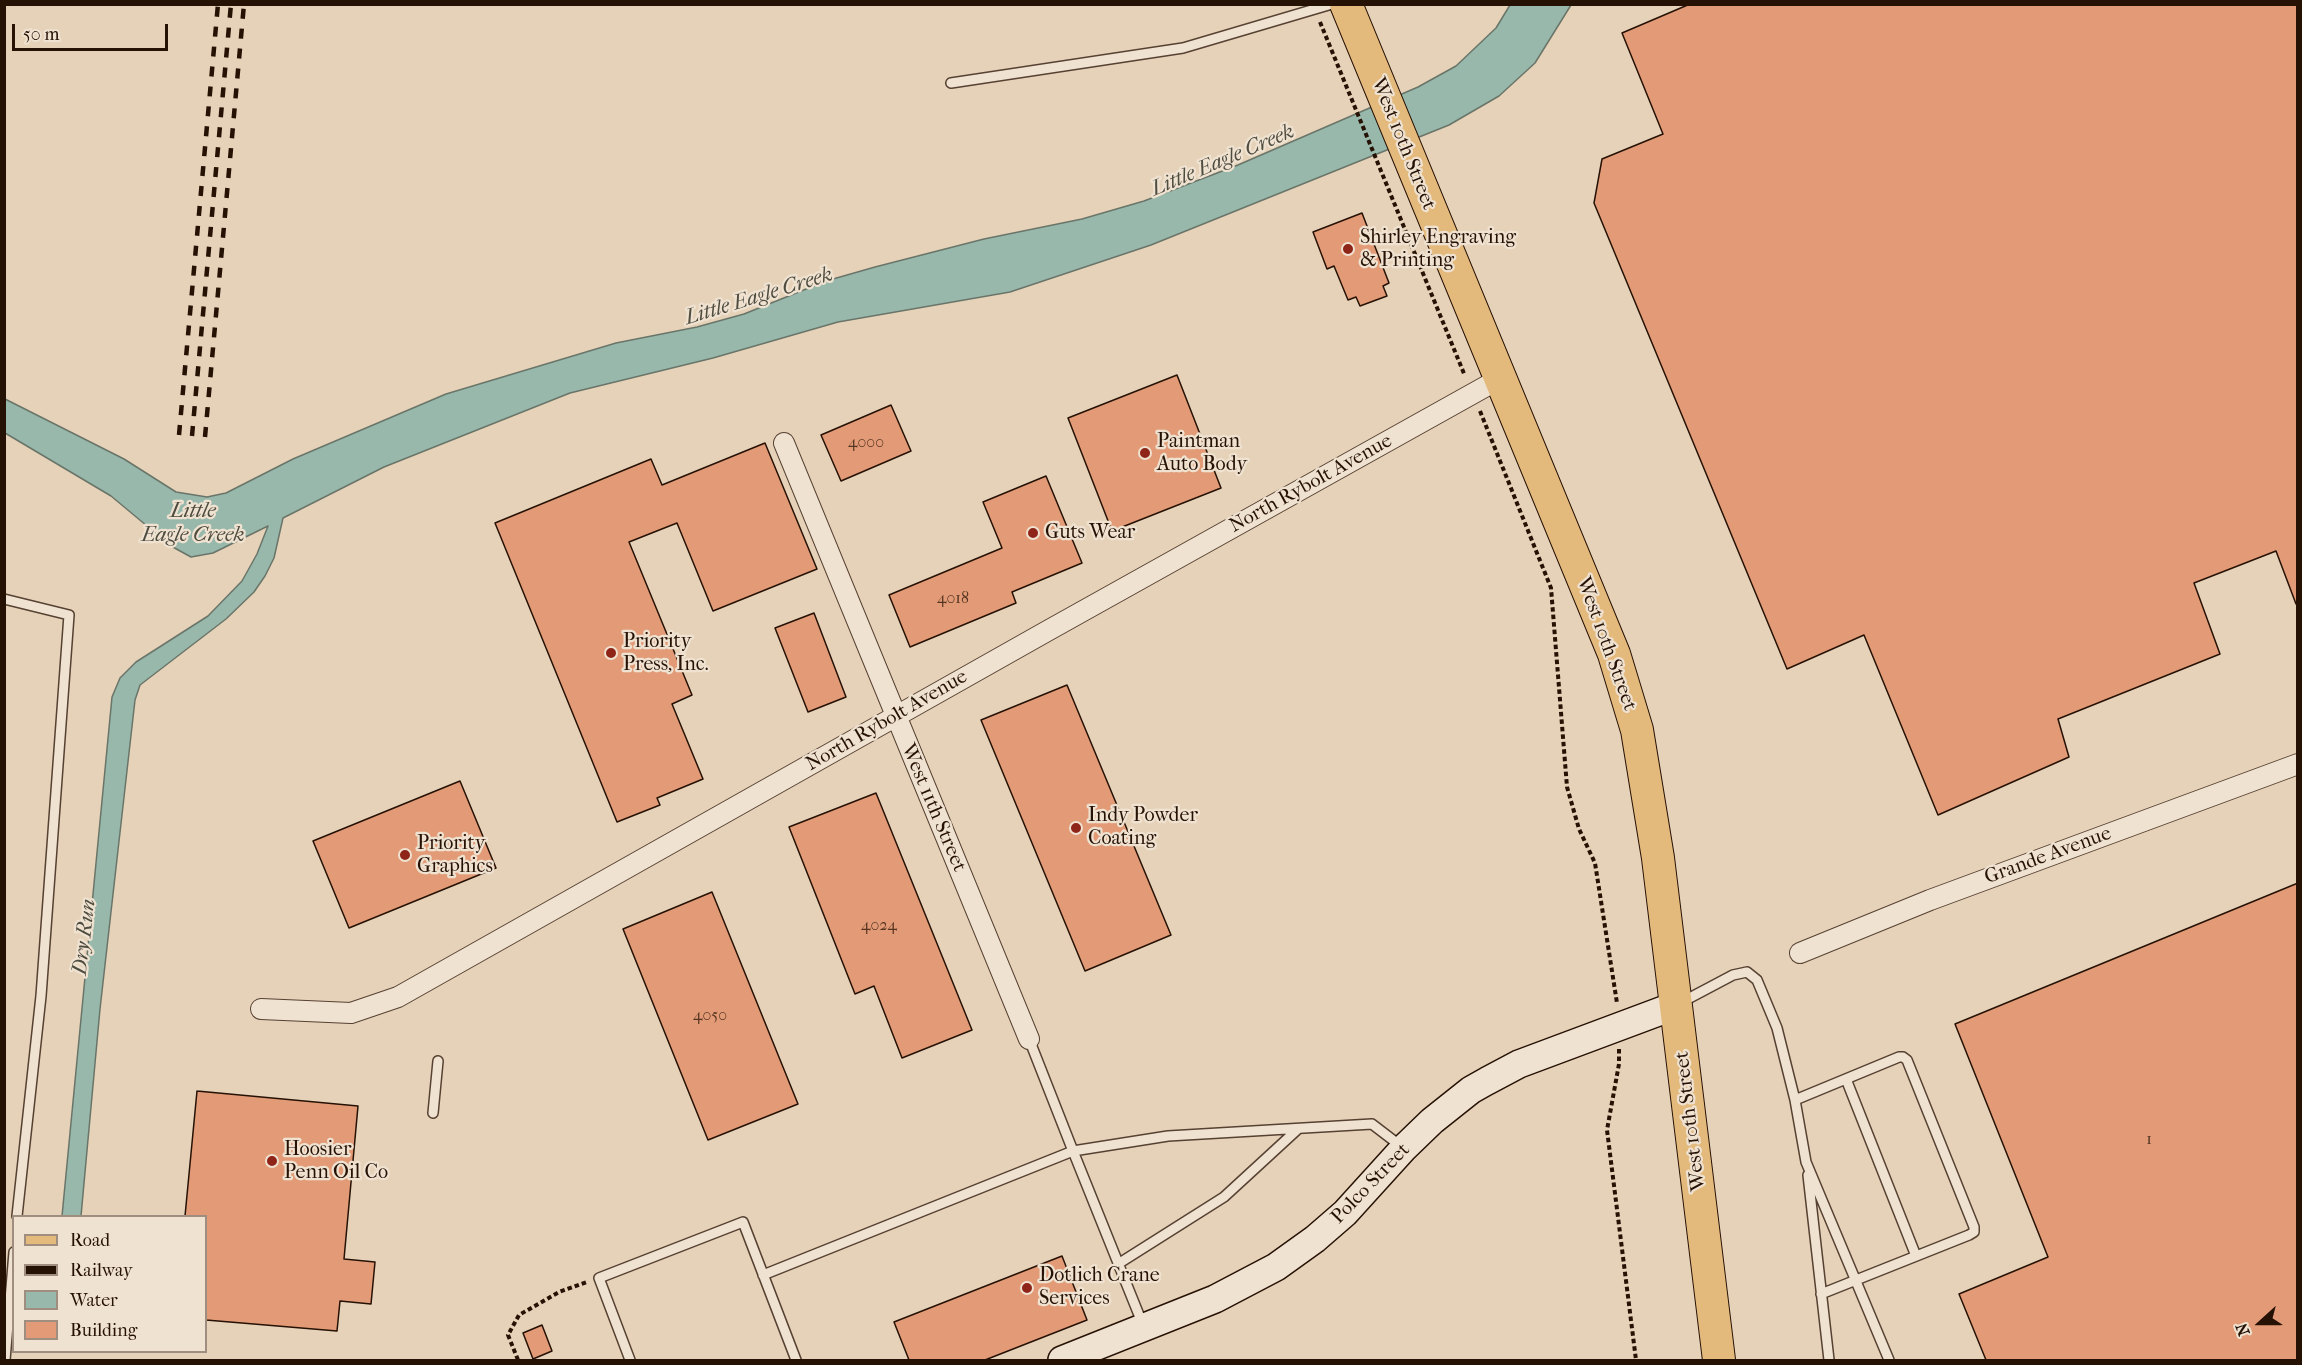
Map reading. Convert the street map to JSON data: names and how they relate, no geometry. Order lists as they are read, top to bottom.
{
  "streets": {
    "main road": ["West 10th Street"],
    "street": [
      "North Rybolt Avenue",
      "West 11th Street",
      "Grande Avenue",
      "Polco Street"
    ]
  },
  "crossings": [
    ["West 10th Street", "North Rybolt Avenue"],
    ["West 10th Street", "Polco Street"],
    ["North Rybolt Avenue", "West 11th Street"]
  ],
  "water": ["Little Eagle Creek", "Dry Run"],
  "places": [
    "Shirley Engraving & Printing",
    "Paintman Auto Body",
    "Guts Wear",
    "Priority Press, Inc.",
    "Indy Powder Coating",
    "Priority Graphics",
    "Hoosier Penn Oil Co",
    "Dotlich Crane Services"
  ],
  "house_numbers": [
    "4000",
    "4018",
    "4024",
    "4050",
    "1"
  ],
  "legend": [
    "Road",
    "Railway",
    "Water",
    "Building"
  ],
  "scale_bar": "50 m",
  "north": "left"
}
